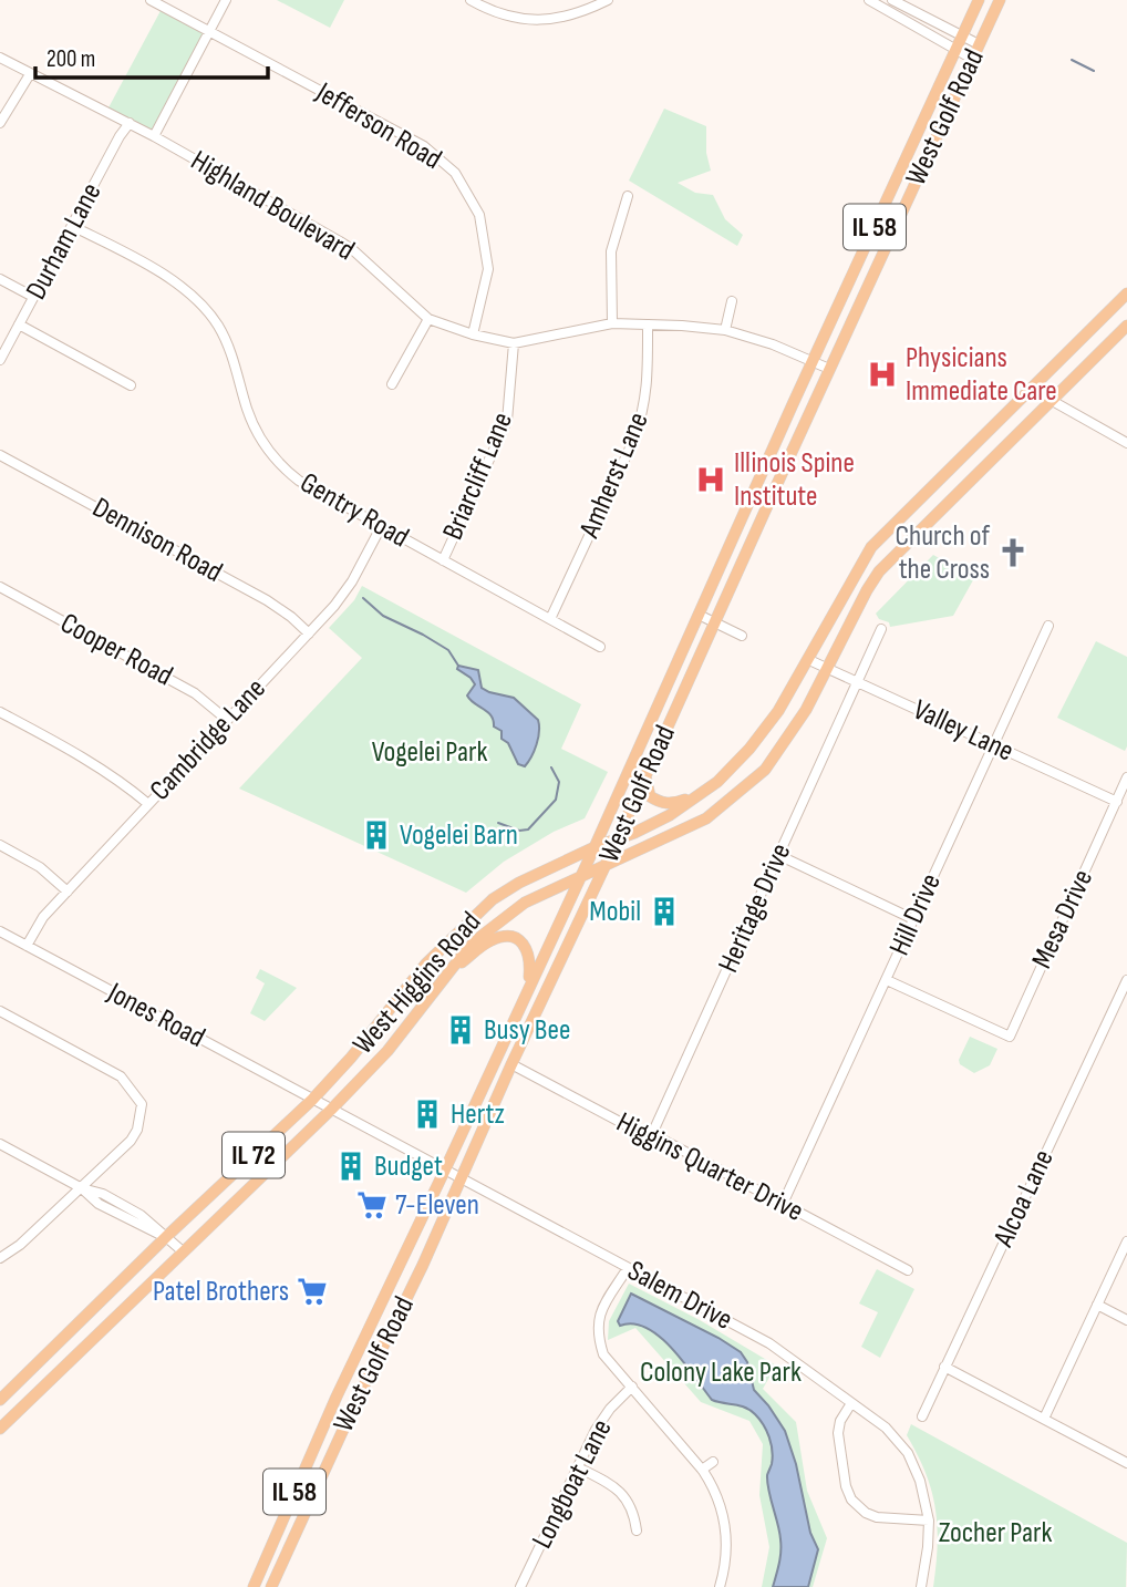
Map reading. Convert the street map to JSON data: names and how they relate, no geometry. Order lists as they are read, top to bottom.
{
  "streets": {
    "main road": [
      "West Golf Road",
      "IL 58",
      "West Higgins Road",
      "IL 72"
    ],
    "street": [
      "Jefferson Road",
      "Highland Boulevard",
      "Durham Lane",
      "Amherst Lane",
      "Briarcliff Lane",
      "Gentry Road",
      "Dennison Road",
      "Cooper Road",
      "Valley Lane",
      "Cambridge Lane",
      "Heritage Drive",
      "Hill Drive",
      "Mesa Drive",
      "Jones Road",
      "Higgins Quarter Drive",
      "Alcoa Lane",
      "Salem Drive",
      "Longboat Lane"
    ]
  },
  "crossings": [
    ["West Golf Road", "Highland Boulevard"],
    ["West Golf Road", "West Higgins Road"],
    ["West Golf Road", "Higgins Quarter Drive"],
    ["West Golf Road", "Salem Drive"],
    ["Jefferson Road", "Highland Boulevard"],
    ["Highland Boulevard", "Durham Lane"],
    ["Highland Boulevard", "Amherst Lane"],
    ["Highland Boulevard", "Briarcliff Lane"],
    ["Durham Lane", "Gentry Road"],
    ["Amherst Lane", "Gentry Road"],
    ["Briarcliff Lane", "Gentry Road"],
    ["Gentry Road", "Cambridge Lane"],
    ["Dennison Road", "Cambridge Lane"],
    ["Cooper Road", "Cambridge Lane"],
    ["Valley Lane", "Heritage Drive"],
    ["Valley Lane", "Hill Drive"],
    ["Valley Lane", "Mesa Drive"],
    ["Valley Lane", "West Higgins Road"],
    ["Cambridge Lane", "Jones Road"],
    ["Heritage Drive", "Higgins Quarter Drive"],
    ["Hill Drive", "Mesa Drive"],
    ["Hill Drive", "Higgins Quarter Drive"],
    ["West Higgins Road", "Jones Road"],
    ["West Higgins Road", "Salem Drive"],
    ["Jones Road", "Salem Drive"]
  ],
  "parks": ["Vogelei Park", "Colony Lake Park", "Zocher Park"],
  "places": {
    "hospital": ["Physicians Immediate Care", "Illinois Spine Institute"],
    "church": ["Church of the Cross"],
    "building": [
      "Vogelei Barn",
      "Mobil",
      "Busy Bee",
      "Hertz",
      "Budget"
    ],
    "supermarket": ["7-Eleven", "Patel Brothers"]
  },
  "scale_bar": "200 m"
}
